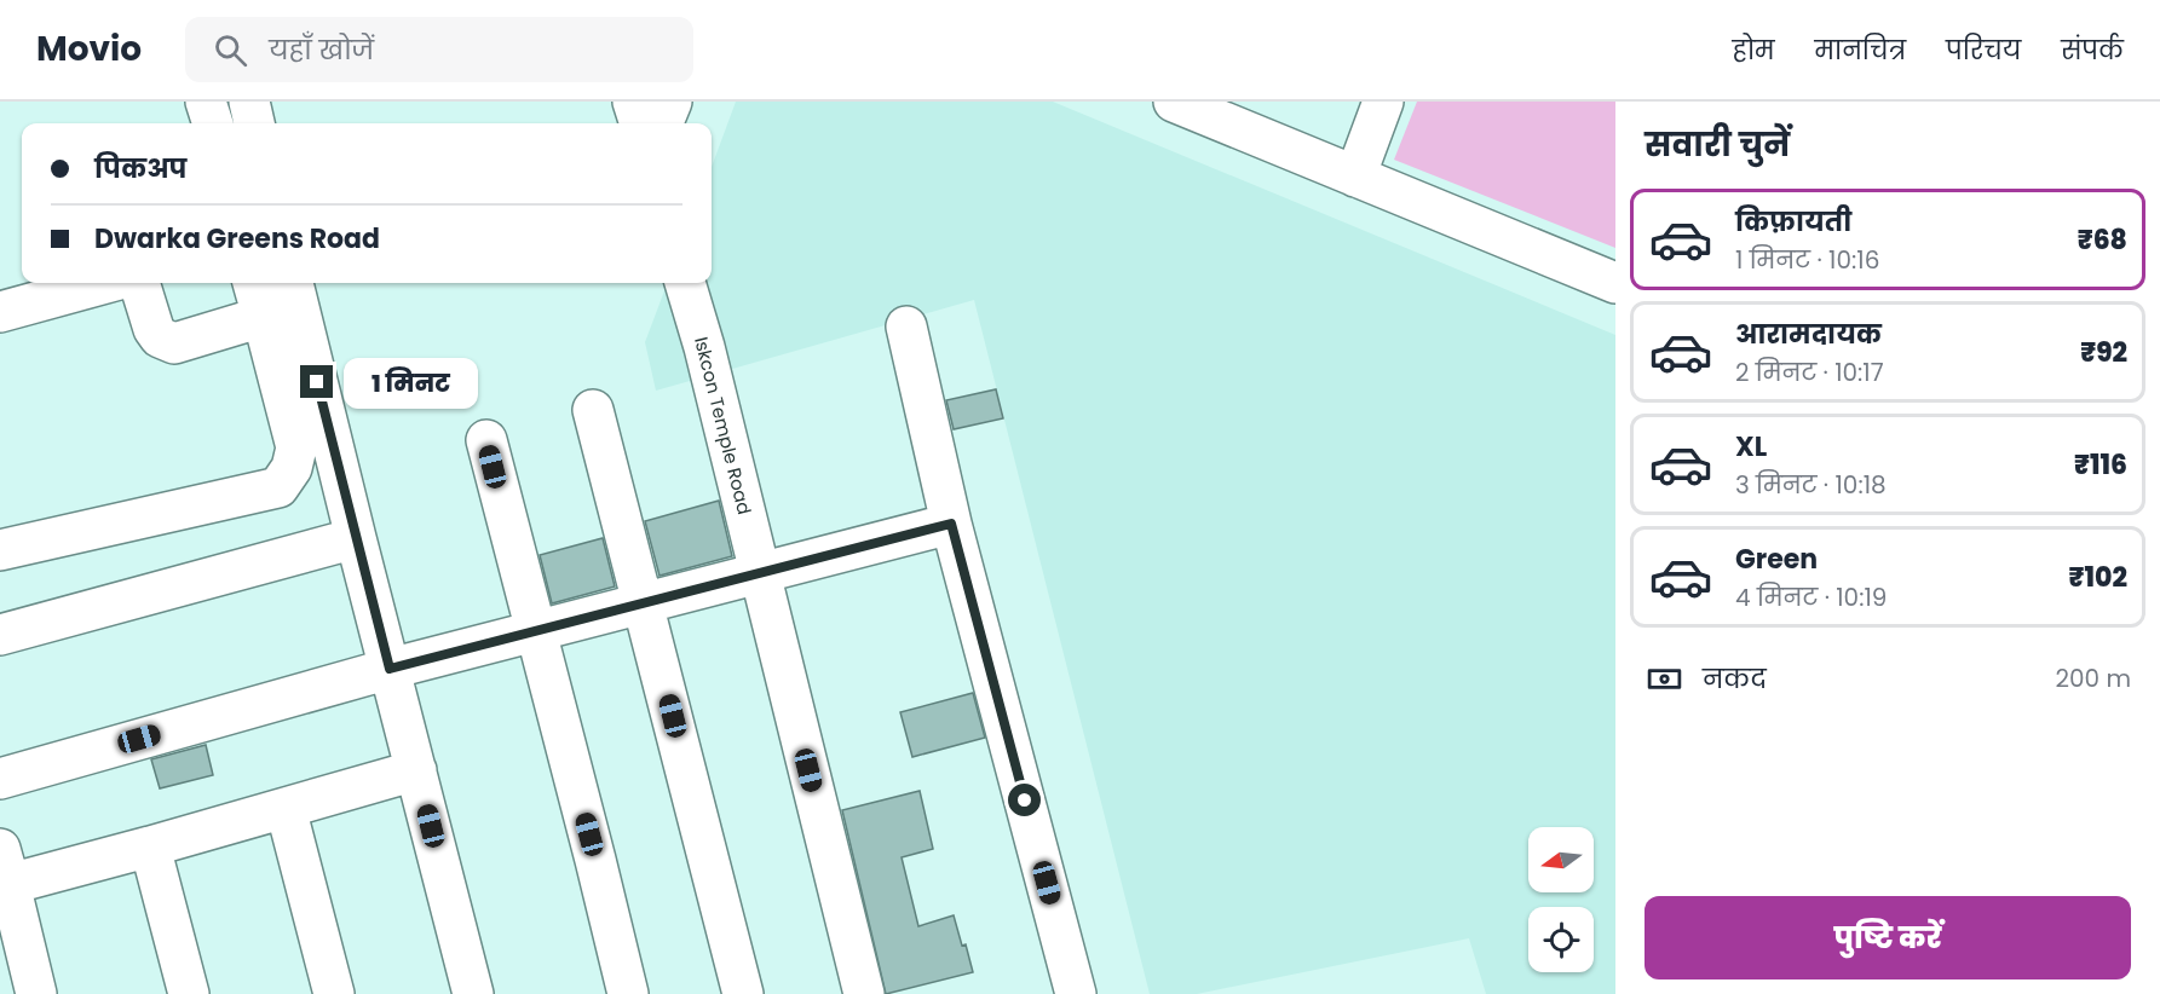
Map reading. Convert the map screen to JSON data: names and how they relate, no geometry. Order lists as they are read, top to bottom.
{
  "streets": {
    "street": ["Iskcon Temple Road"]
  },
  "north": "left",
  "page": {
    "header": "Movio",
    "search": "यहाँ खोजें",
    "nav": [
      "होम",
      "मानचित्र",
      "परिचय",
      "संपर्क"
    ],
    "heading": "सवारी चुनें",
    "banner": ["पिकअप", "Dwarka Greens Road"],
    "list": [
      {
        "name": "किफ़ायती",
        "note": "1 मिनट · 10:16",
        "value": "₹68"
      },
      {
        "name": "आरामदायक",
        "note": "2 मिनट · 10:17",
        "value": "₹92"
      },
      {
        "name": "XL",
        "note": "3 मिनट · 10:18",
        "value": "₹116"
      },
      {
        "name": "Green",
        "note": "4 मिनट · 10:19",
        "value": "₹102"
      }
    ],
    "bubble": "1 मिनट",
    "pay": ["नकद", "200 m"],
    "buttons": "पुष्टि करें"
  }
}
